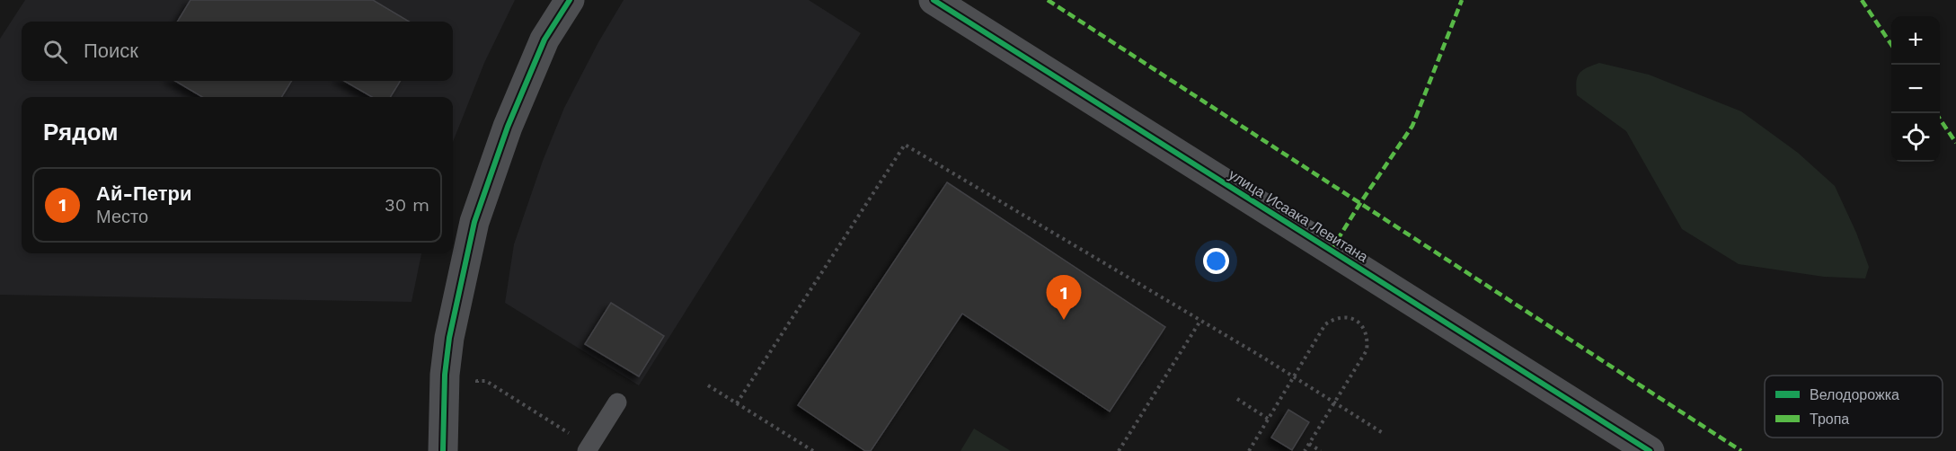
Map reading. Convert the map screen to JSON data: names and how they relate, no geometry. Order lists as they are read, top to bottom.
{
  "streets": {
    "street": ["улица Исаака Левитана"]
  },
  "legend": ["Велодорожка", "Тропа"],
  "page": {
    "map_buttons": ["+", "−"],
    "search": "Поиск",
    "heading": "Рядом",
    "list": [
      {
        "mark": "1",
        "name": "Ай-Петри",
        "note": "Место",
        "value": "30 m"
      }
    ],
    "pins": "1"
  }
}
